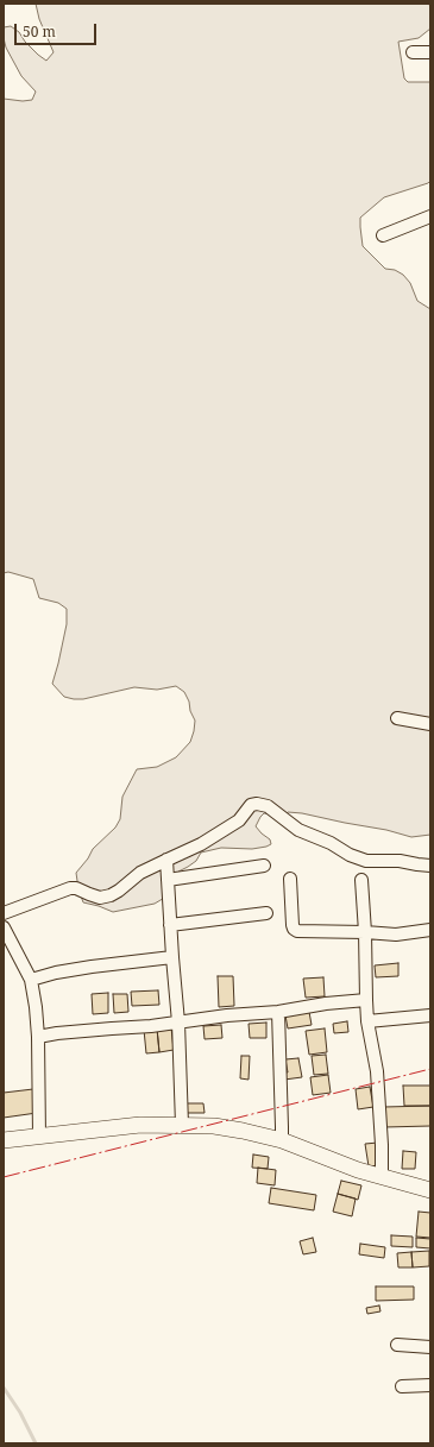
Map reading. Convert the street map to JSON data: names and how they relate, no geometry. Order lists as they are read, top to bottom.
{
  "scale_bar": "50 m"
}
